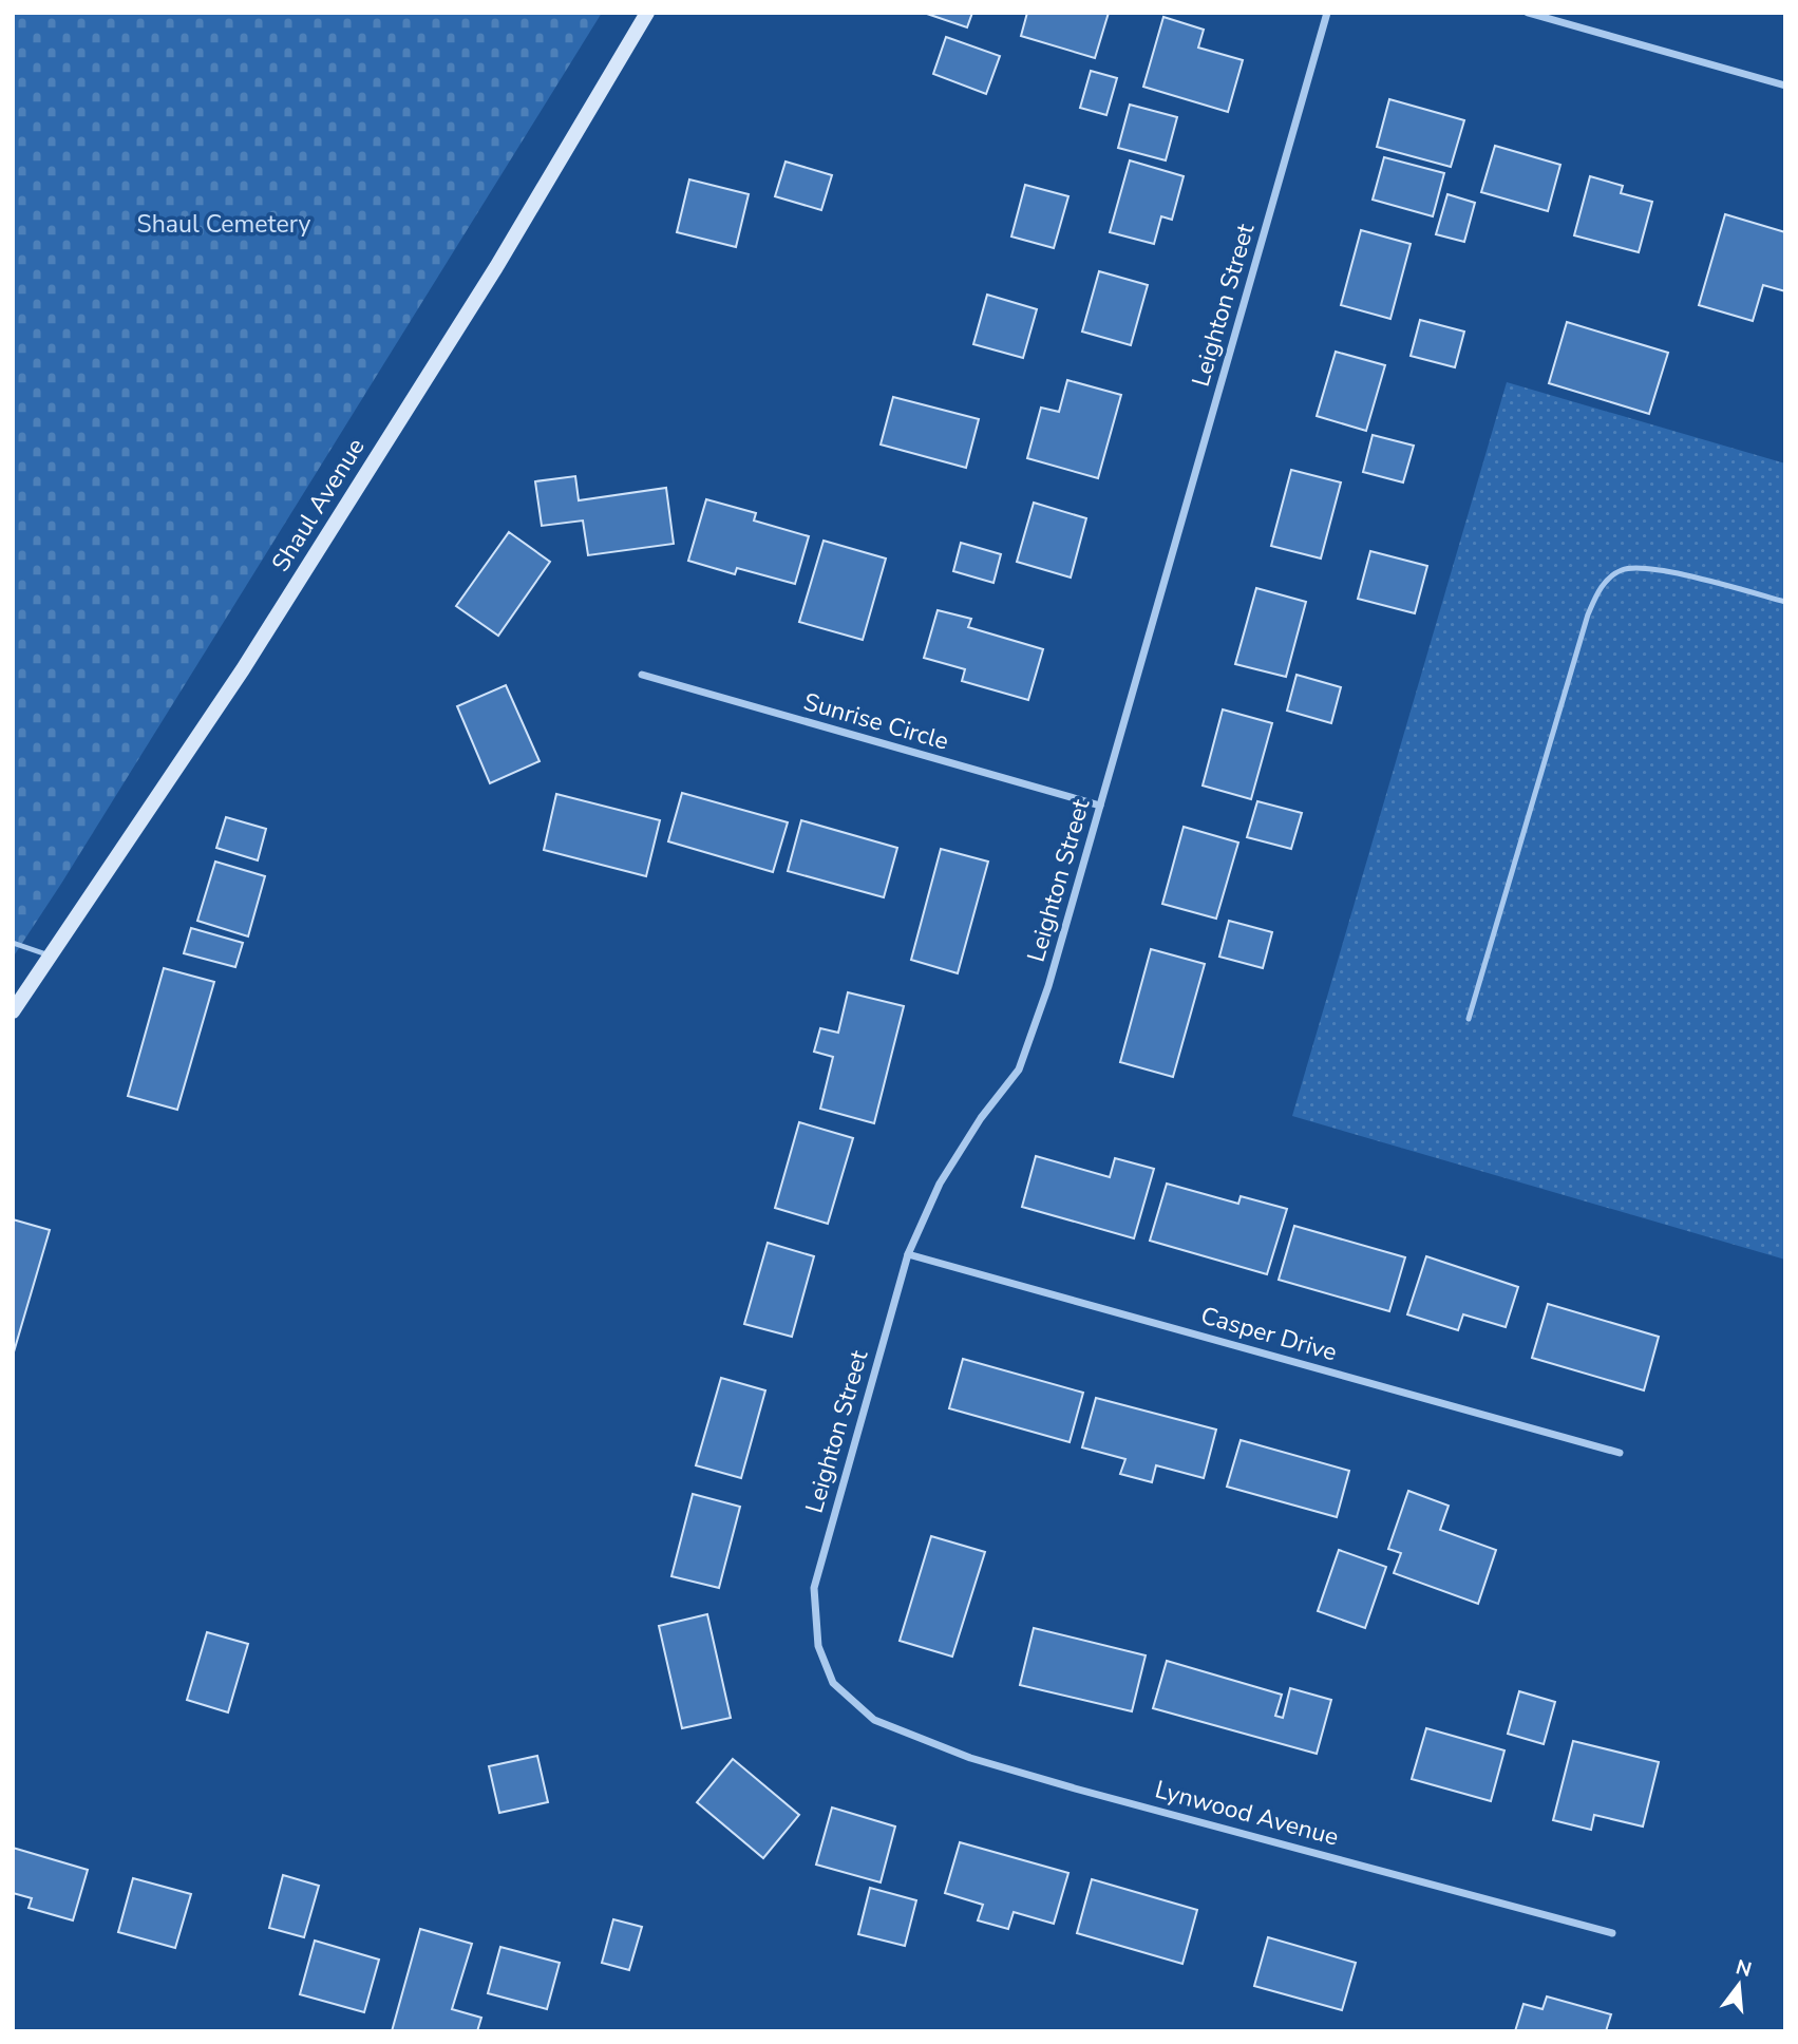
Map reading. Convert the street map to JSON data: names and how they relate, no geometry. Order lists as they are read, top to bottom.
{
  "streets": {
    "main road": ["Shaul Avenue"],
    "street": [
      "Leighton Street",
      "Sunrise Circle",
      "Casper Drive",
      "Lynwood Avenue"
    ]
  },
  "crossings": [
    ["Leighton Street", "Sunrise Circle"],
    ["Leighton Street", "Casper Drive"],
    ["Leighton Street", "Lynwood Avenue"]
  ],
  "parks": ["Shaul Cemetery"],
  "north": "top"
}
